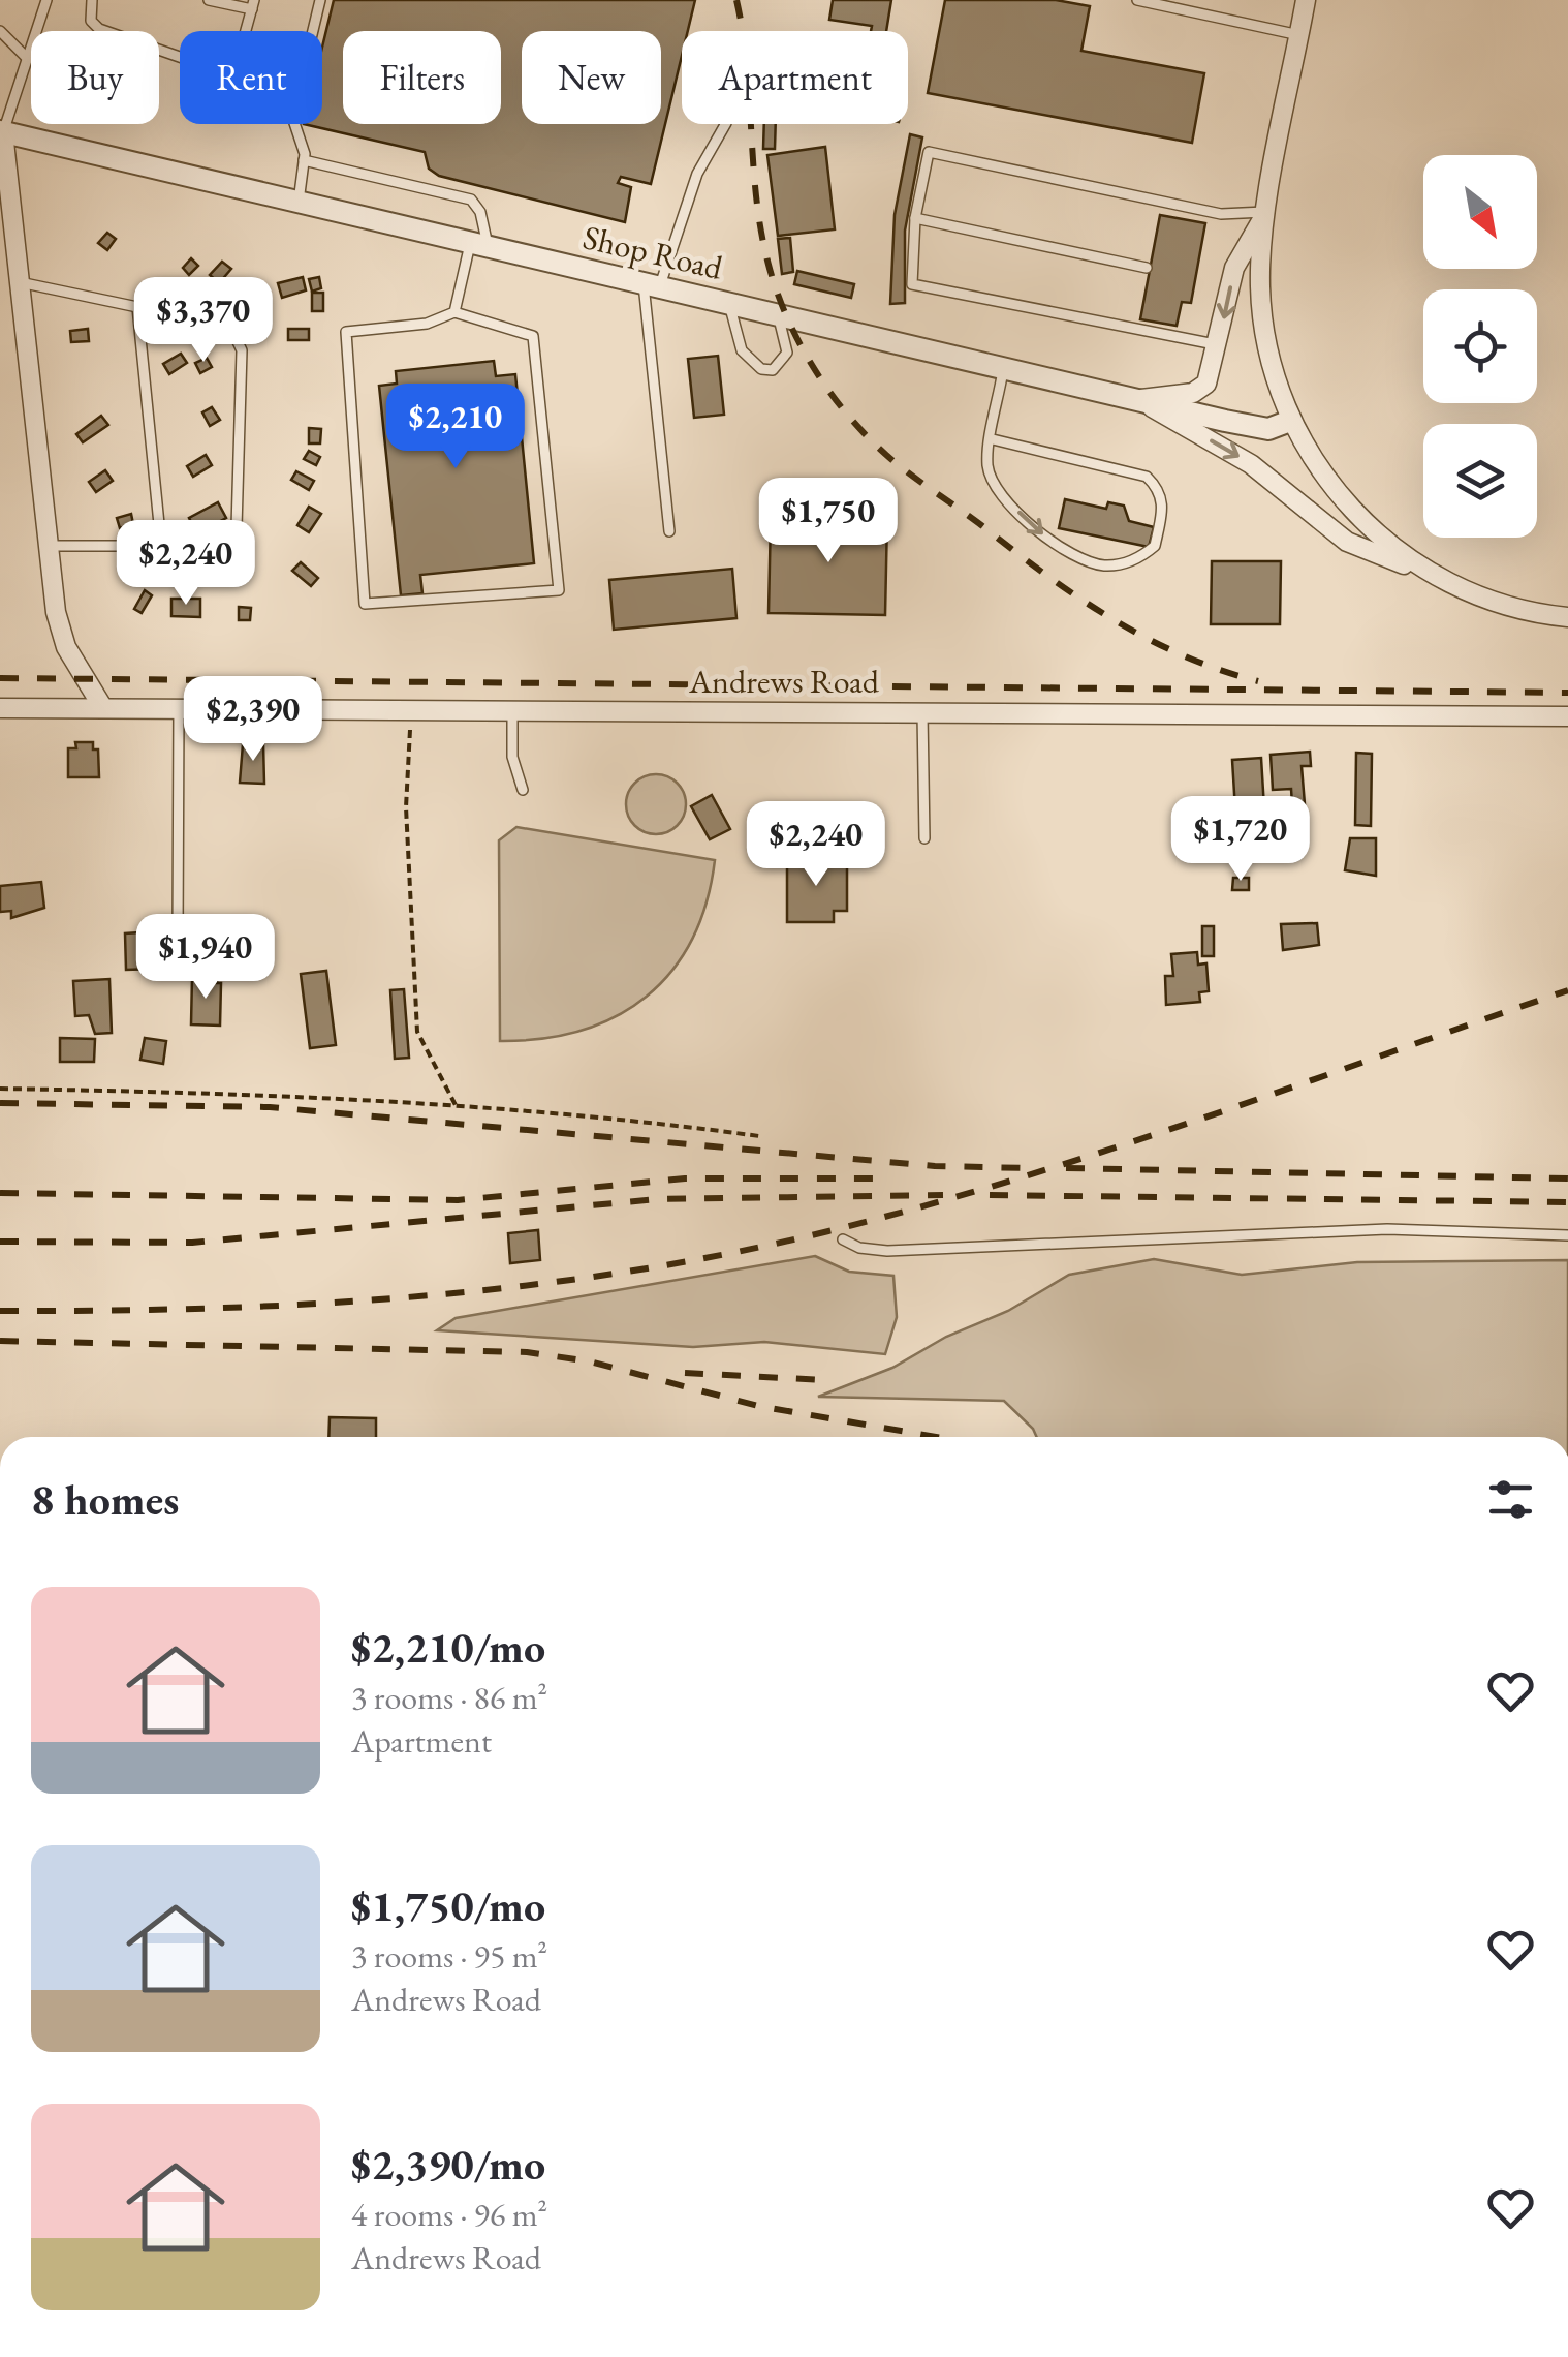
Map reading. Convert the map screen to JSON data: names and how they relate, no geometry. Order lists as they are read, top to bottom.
{
  "streets": {
    "street": ["Shop Road", "Andrews Road"]
  },
  "north": "bottom right",
  "page": {
    "chip": [
      "Buy",
      "Rent",
      "Filters",
      "New",
      "Apartment"
    ],
    "price": [
      "$3,370",
      "$2,210",
      "$1,750",
      "$2,240",
      "$2,390",
      "$1,720",
      "$2,240",
      "$1,940"
    ],
    "heading": "8 homes",
    "list": [
      {
        "name": "$2,210/mo",
        "note": "3 rooms · 86 m² · Apartment"
      },
      {
        "name": "$1,750/mo",
        "note": "3 rooms · 95 m² · Andrews Road"
      },
      {
        "name": "$2,390/mo",
        "note": "4 rooms · 96 m² · Andrews Road"
      }
    ]
  }
}
